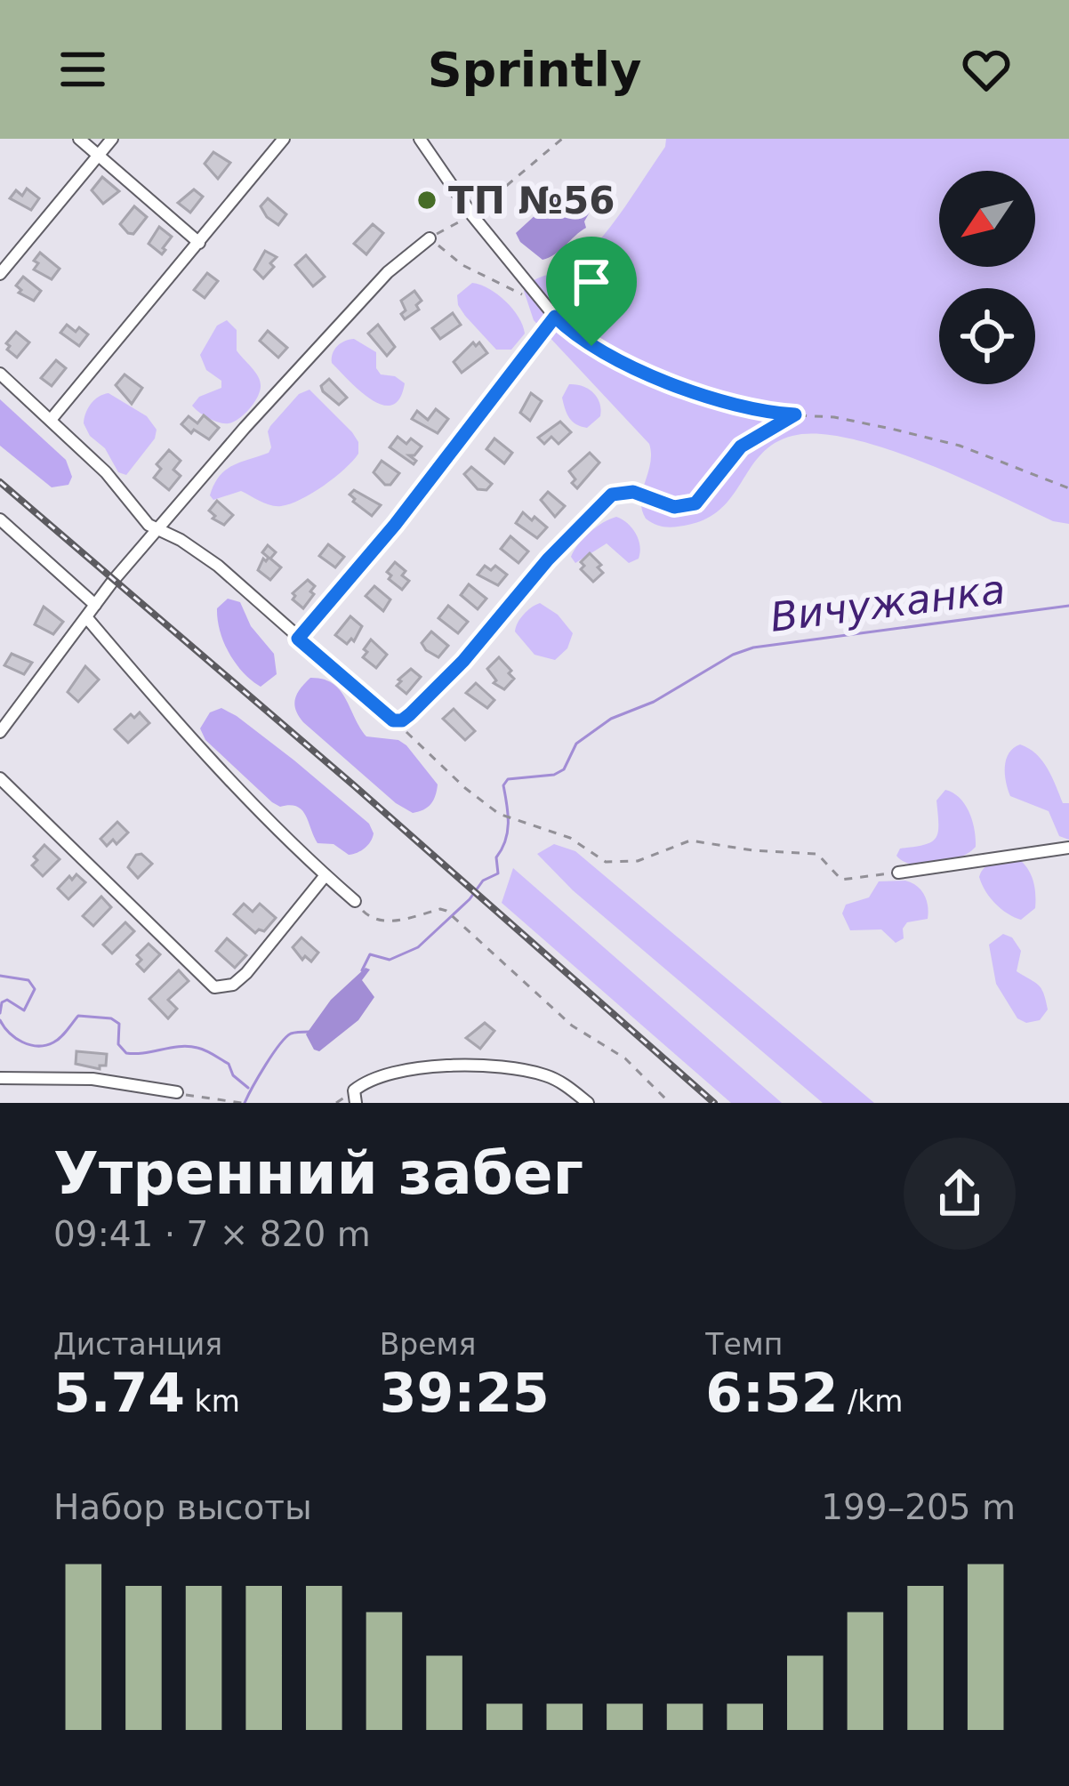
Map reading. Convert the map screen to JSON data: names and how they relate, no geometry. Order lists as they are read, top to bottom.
{
  "water": ["Вичужанка"],
  "places": ["ТП №56"],
  "north": "bottom left",
  "page": {
    "header": "Sprintly",
    "heading": ["Утренний забег", "09:41 · 7 × 820 m"],
    "stats": [
      ["Дистанция", "5.74 km"],
      ["Время", "39:25"],
      ["Темп", "6:52 /km"]
    ],
    "chart": ["Набор высоты", "199–205 m"]
  }
}
